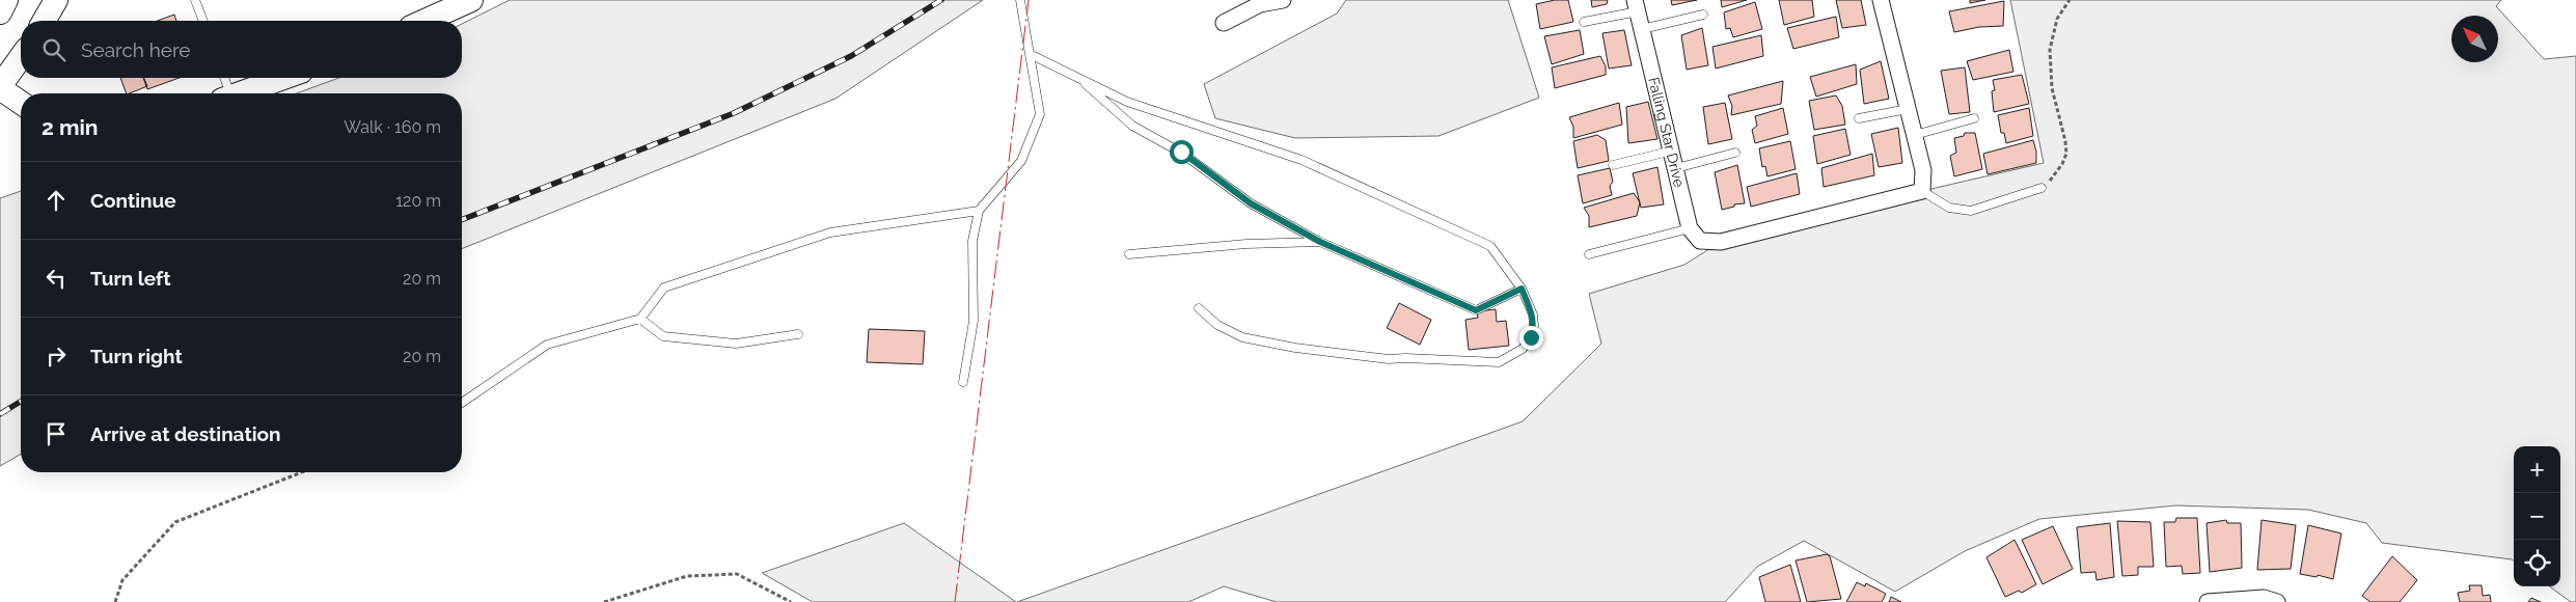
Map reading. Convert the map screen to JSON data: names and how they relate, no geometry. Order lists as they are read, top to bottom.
{
  "streets": {
    "street": ["Falling Star Drive"]
  },
  "north": "top left",
  "page": {
    "search": "Search here",
    "heading": ["2 min", "Walk · 160 m"],
    "list": [
      ["Continue", "120 m"],
      ["Turn left", "20 m"],
      ["Turn right", "20 m"],
      "Arrive at destination"
    ],
    "map_buttons": ["+", "−"]
  }
}
